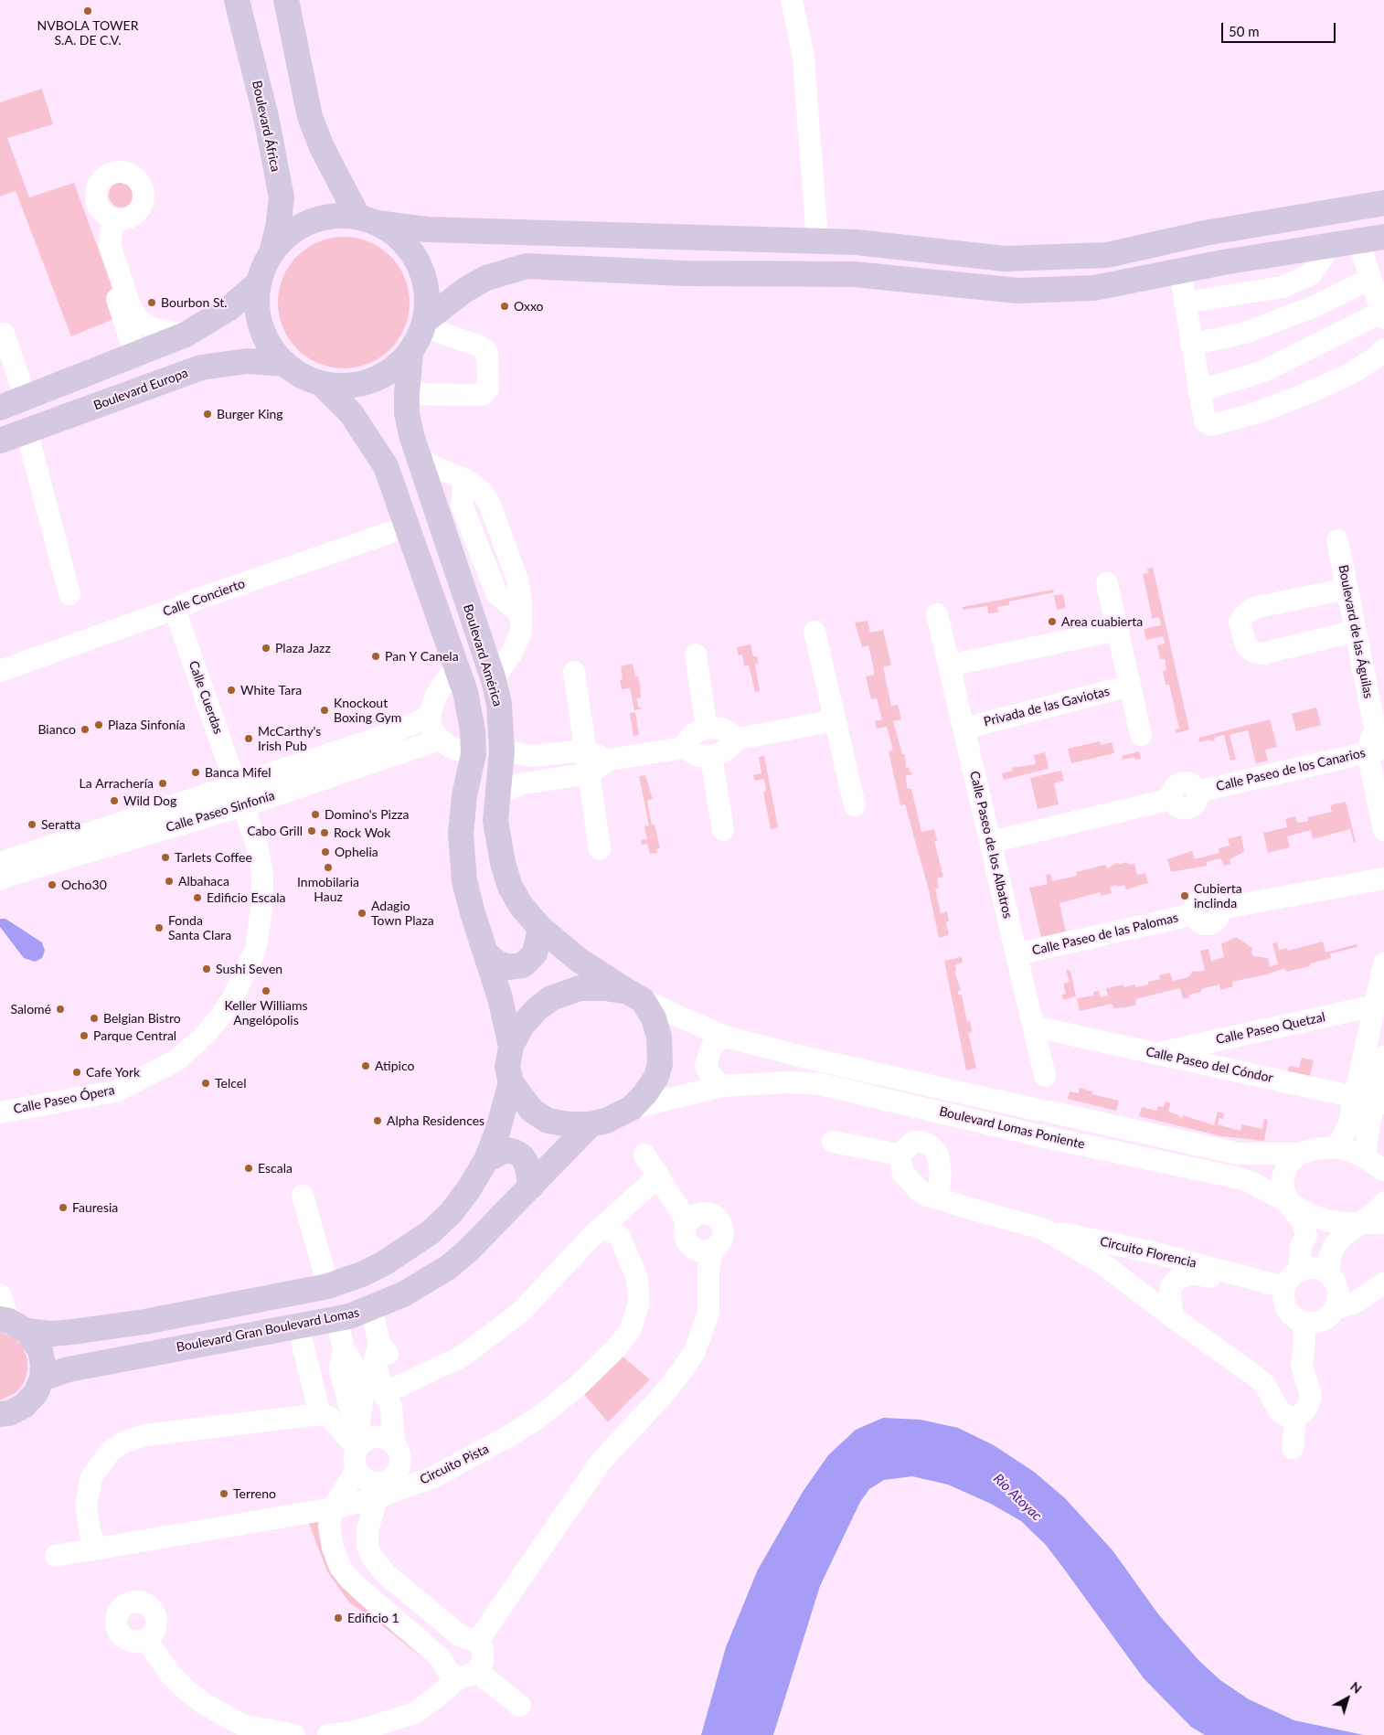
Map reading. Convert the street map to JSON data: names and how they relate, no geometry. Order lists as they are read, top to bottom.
{
  "streets": {
    "main road": [
      "Boulevard África",
      "Boulevard Europa",
      "Boulevard América",
      "Boulevard Gran Boulevard Lomas"
    ],
    "street": [
      "Calle Concierto",
      "Boulevard de las Águilas",
      "Calle Cuerdas",
      "Privada de las Gaviotas",
      "Calle Paseo de los Canarios",
      "Calle Paseo Sinfonía",
      "Calle Paseo de los Albatros",
      "Calle Paseo de las Palomas",
      "Calle Paseo Quetzal",
      "Calle Paseo del Cóndor",
      "Calle Paseo Ópera",
      "Boulevard Lomas Poniente",
      "Circuito Florencia",
      "Circuito Pista"
    ]
  },
  "crossings": [
    ["Calle Concierto", "Calle Cuerdas"],
    ["Boulevard de las Águilas", "Calle Paseo de los Canarios"],
    ["Boulevard América", "Boulevard Lomas Poniente"],
    ["Boulevard América", "Boulevard Gran Boulevard Lomas"],
    ["Calle Cuerdas", "Calle Paseo Sinfonía"],
    ["Calle Cuerdas", "Calle Paseo Ópera"],
    ["Privada de las Gaviotas", "Calle Paseo de los Albatros"],
    ["Calle Paseo de los Canarios", "Calle Paseo de los Albatros"],
    ["Calle Paseo Sinfonía", "Calle Paseo Ópera"],
    ["Calle Paseo de los Albatros", "Calle Paseo de las Palomas"],
    ["Calle Paseo de los Albatros", "Calle Paseo del Cóndor"],
    ["Calle Paseo Quetzal", "Calle Paseo del Cóndor"],
    ["Boulevard Lomas Poniente", "Boulevard Gran Boulevard Lomas"]
  ],
  "water": ["Río Atoyac"],
  "places": [
    "NVBOLA TOWER S.A. DE C.V.",
    "Bourbon St.",
    "Oxxo",
    "Burger King",
    "Area cuabierta",
    "Plaza Jazz",
    "Pan Y Canela",
    "White Tara",
    "Knockout Boxing Gym",
    "Plaza Sinfonía",
    "Bianco",
    "McCarthy's Irish Pub",
    "Banca Mifel",
    "La Arrachería",
    "Wild Dog",
    "Domino's Pizza",
    "Seratta",
    "Cabo Grill",
    "Rock Wok",
    "Ophelia",
    "Tarlets Coffee",
    "Inmobilaria Hauz",
    "Albahaca",
    "Ocho30",
    "Cubierta inclinda",
    "Edificio Escala",
    "Adagio Town Plaza",
    "Fonda Santa Clara",
    "Sushi Seven",
    "Keller Williams Angelópolis",
    "Salomé",
    "Belgian Bistro",
    "Parque Central",
    "Atipico",
    "Cafe York",
    "Telcel",
    "Alpha Residences",
    "Escala",
    "Fauresia",
    "Terreno",
    "Edificio 1"
  ],
  "scale_bar": "50 m",
  "north": "top right"
}
